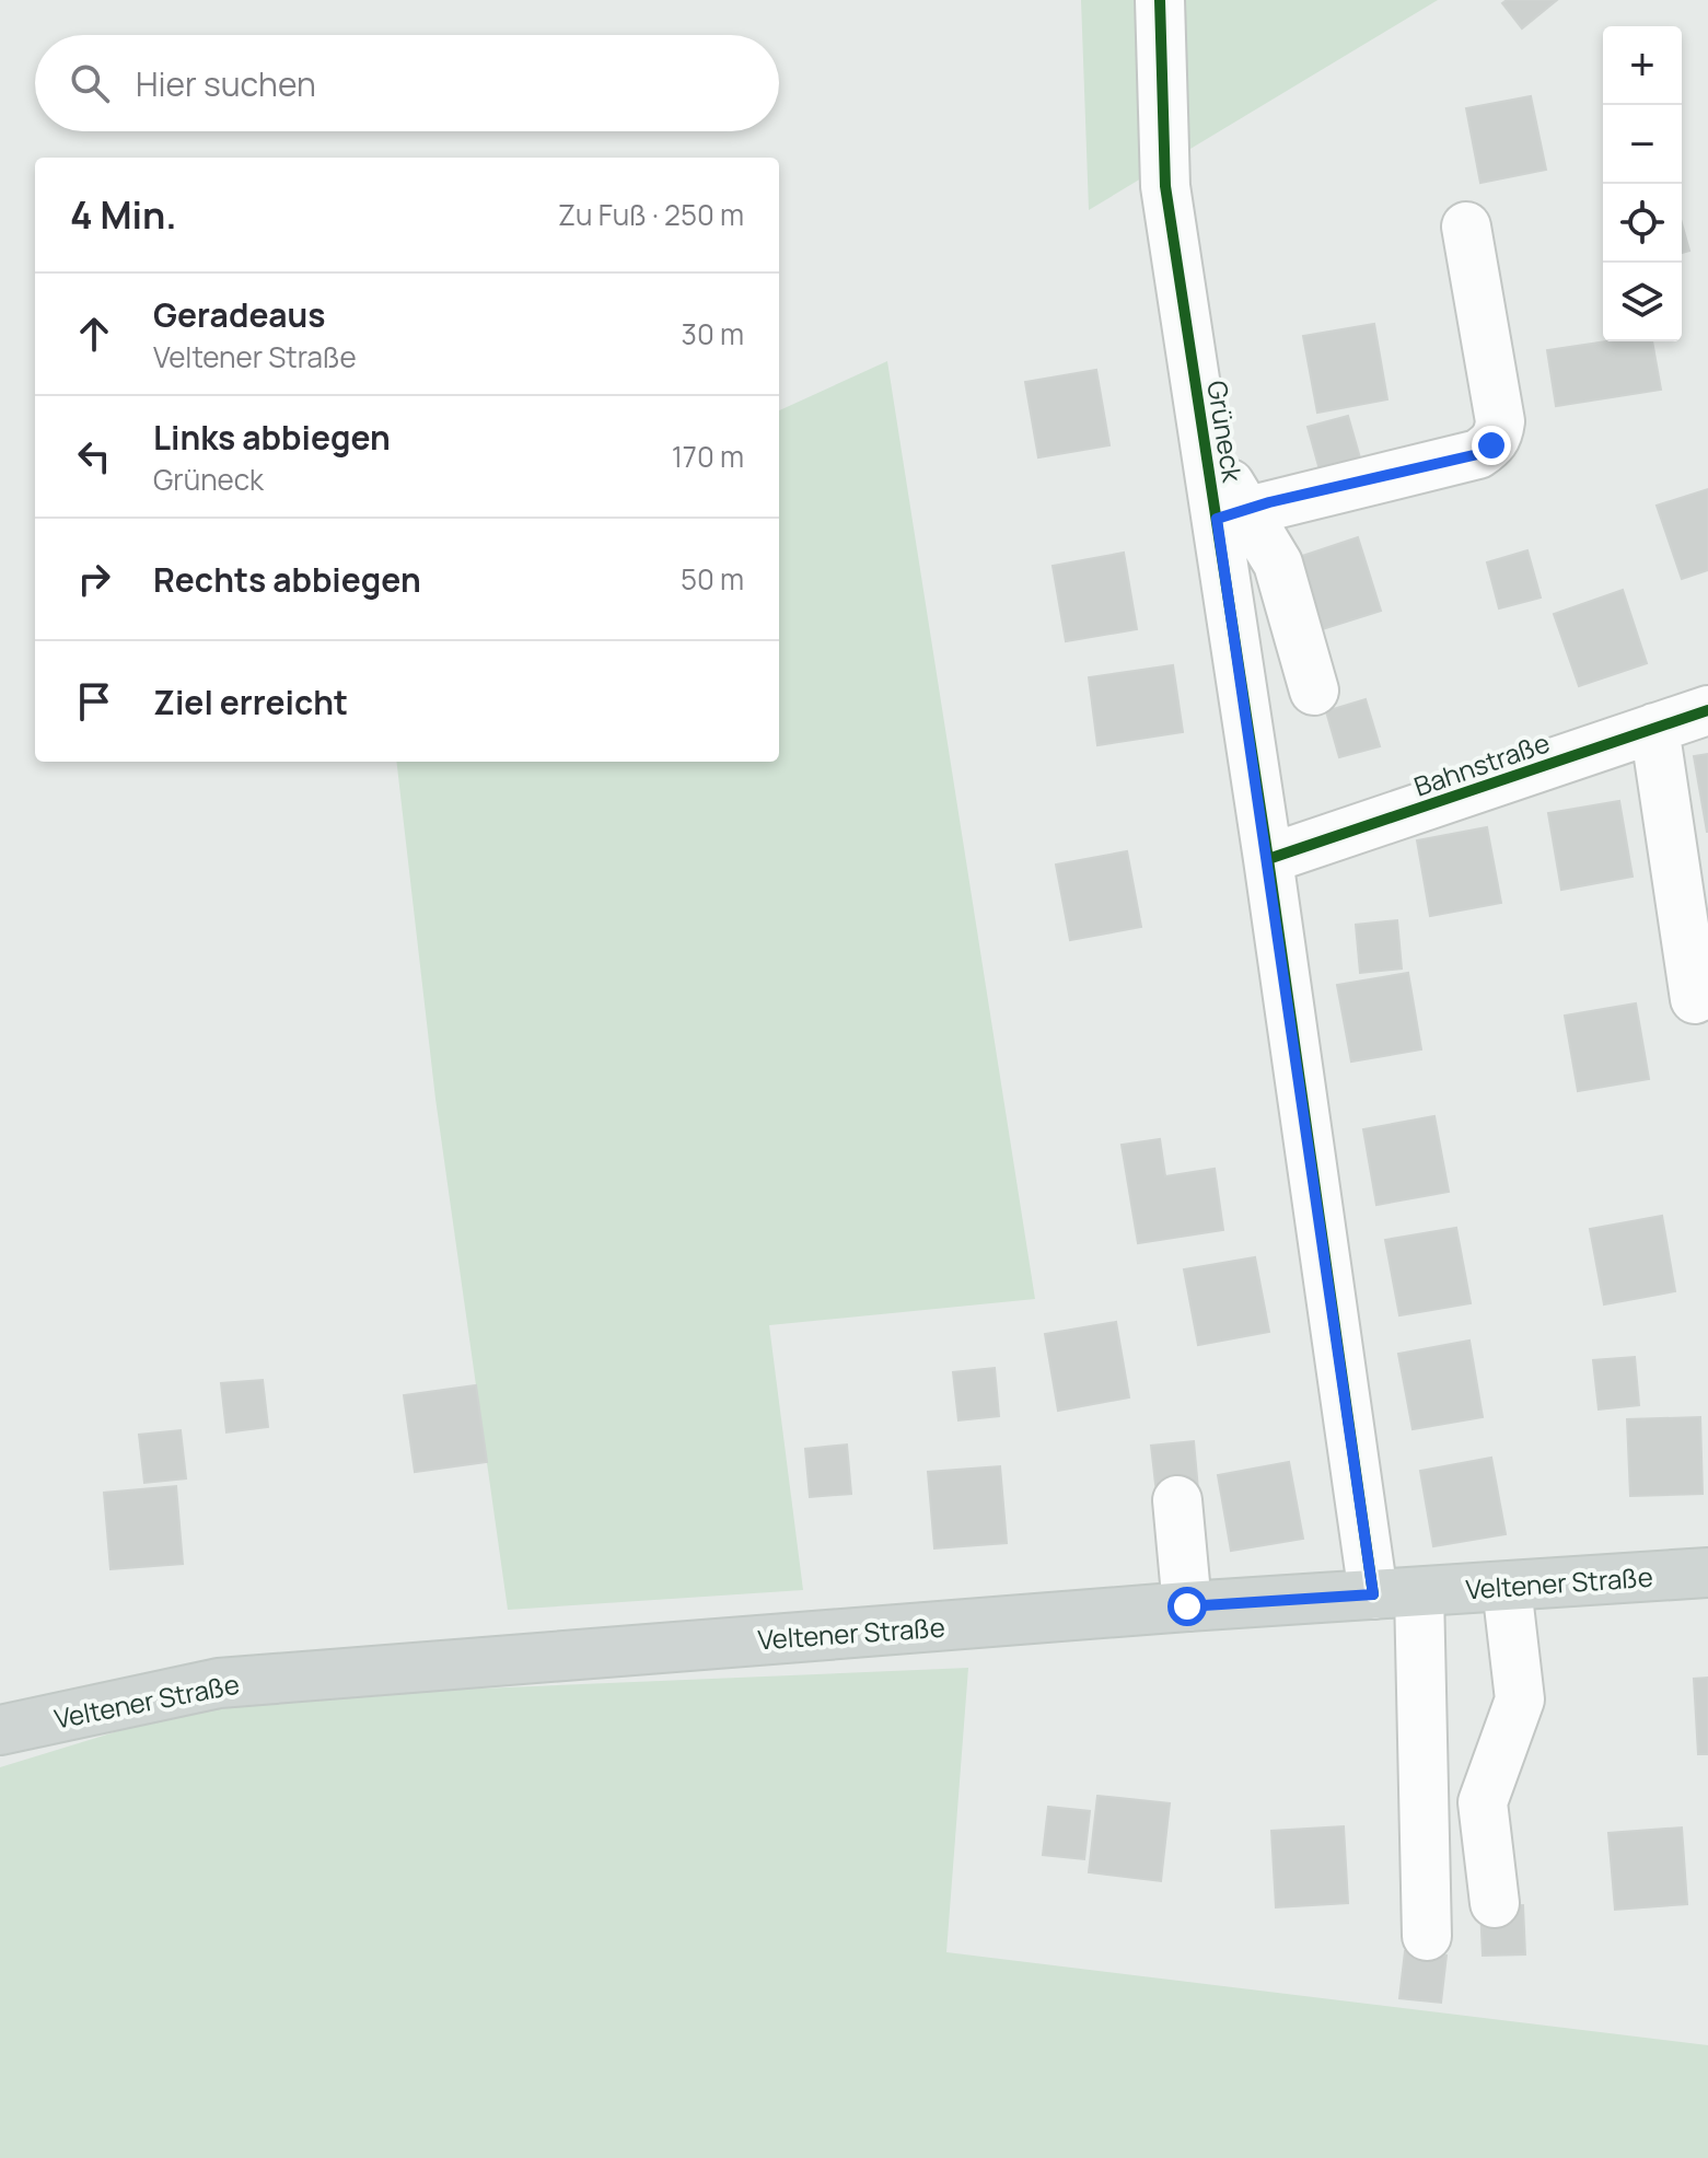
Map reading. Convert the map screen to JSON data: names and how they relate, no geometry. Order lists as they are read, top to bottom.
{
  "streets": {
    "main road": ["Veltener Straße"],
    "street": ["Grüneck", "Bahnstraße"]
  },
  "crossings": [
    ["Grüneck", "Bahnstraße"],
    ["Grüneck", "Veltener Straße"]
  ],
  "page": {
    "map_buttons": ["+", "−"],
    "search": "Hier suchen",
    "heading": ["4 Min.", "Zu Fuß · 250 m"],
    "list": [
      ["Geradeaus", "Veltener Straße", "30 m"],
      ["Links abbiegen", "Grüneck", "170 m"],
      ["Rechts abbiegen", "50 m"],
      "Ziel erreicht"
    ]
  }
}
